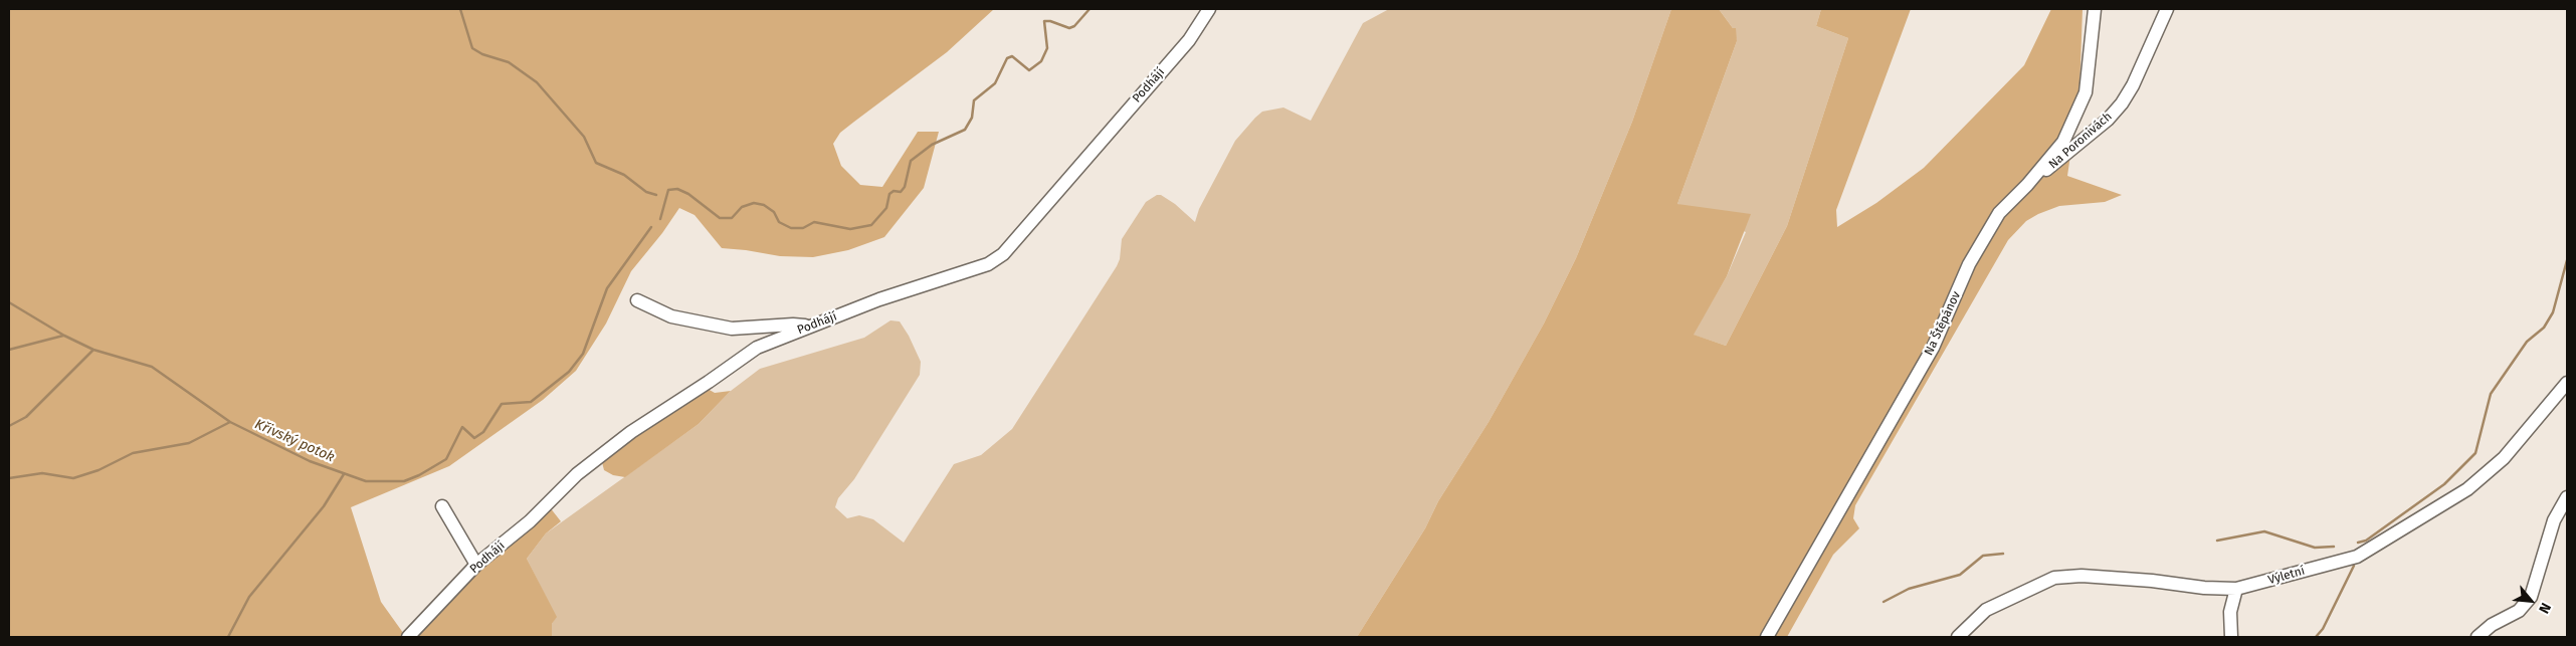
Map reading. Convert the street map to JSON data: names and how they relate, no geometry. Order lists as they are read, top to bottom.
{
  "streets": {
    "street": [
      "Podhájí",
      "Na Poronivách",
      "Na Štěpánov",
      "Výletní"
    ]
  },
  "crossings": [
    ["Na Poronivách", "Na Štěpánov"]
  ],
  "water": ["Křivský potok"],
  "north": "bottom right"
}
